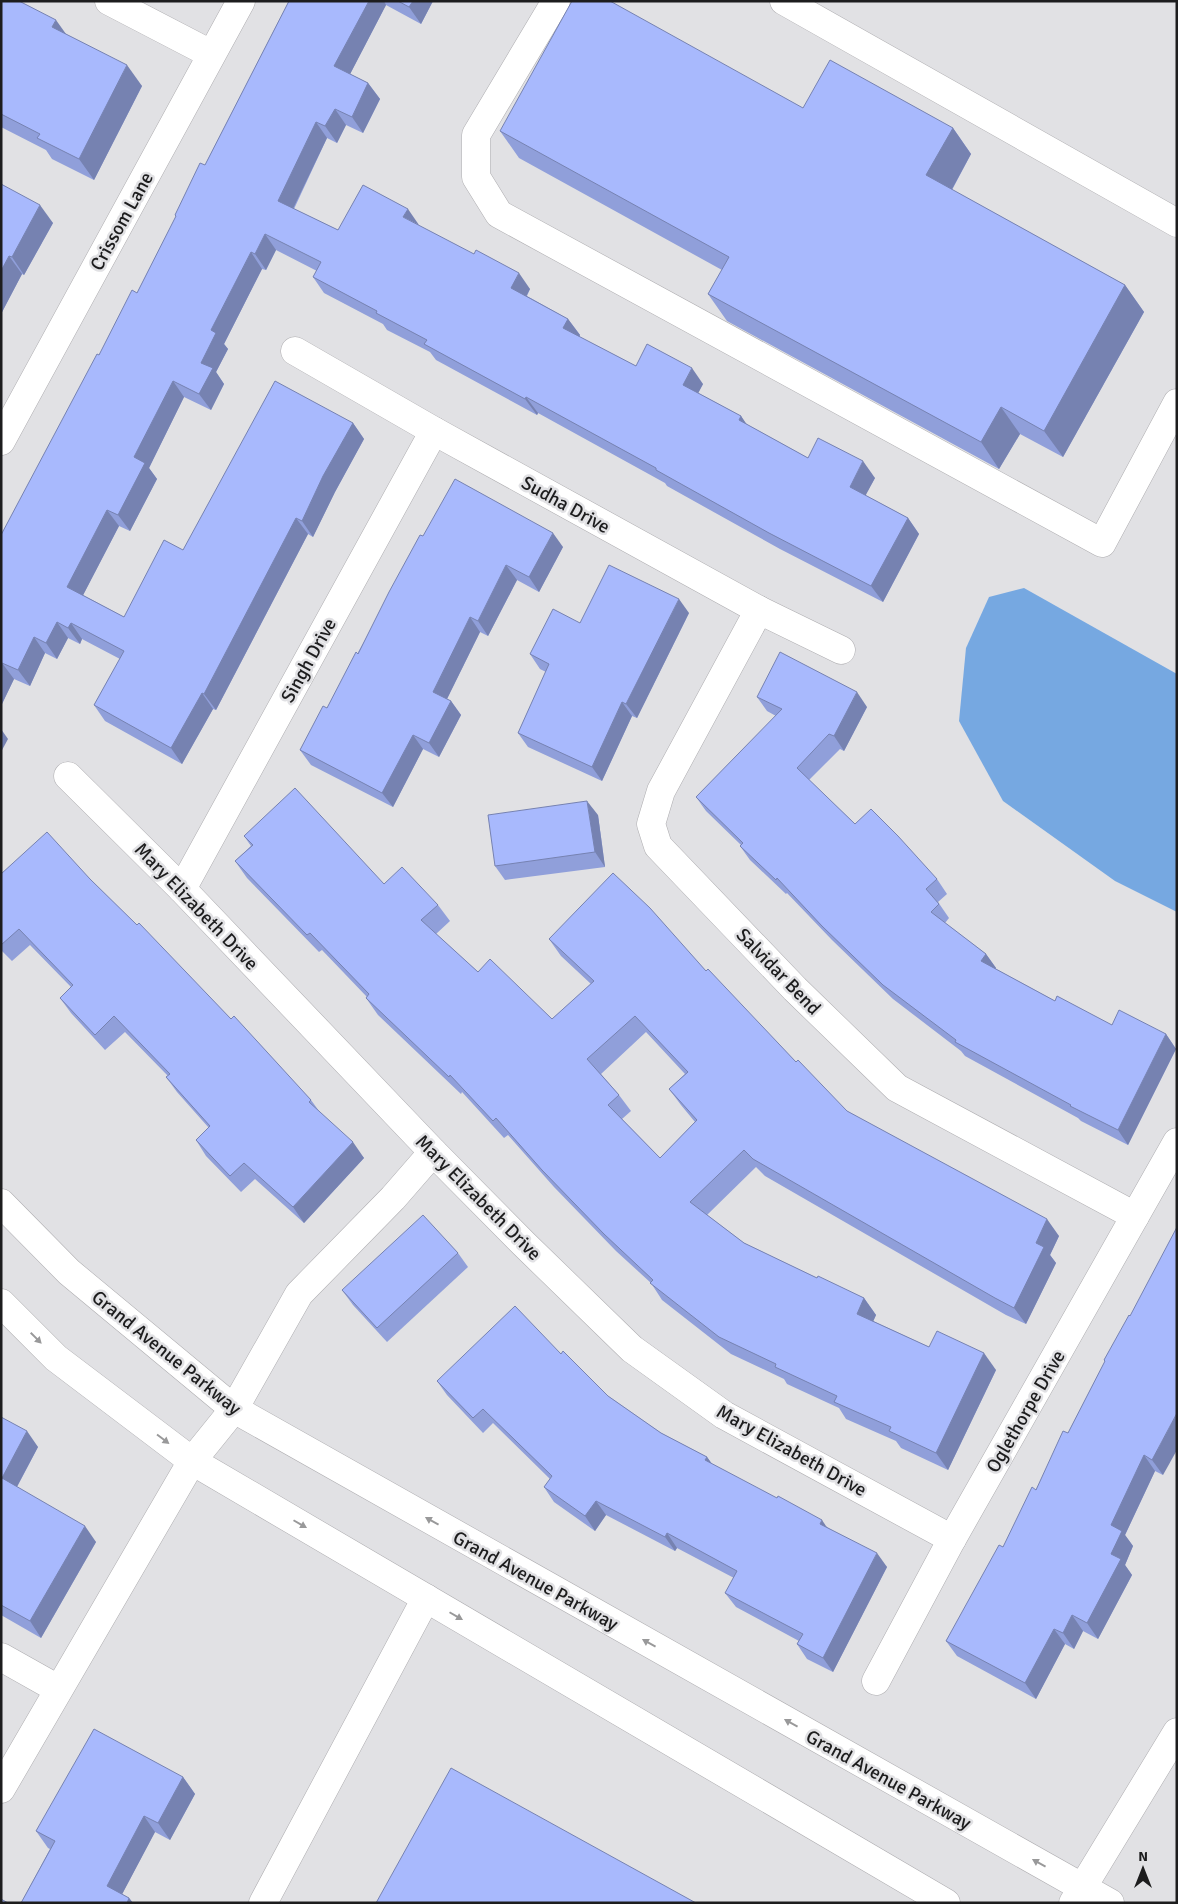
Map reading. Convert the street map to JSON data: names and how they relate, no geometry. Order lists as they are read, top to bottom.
{
  "streets": {
    "street": [
      "Crissom Lane",
      "Sudha Drive",
      "Singh Drive",
      "Mary Elizabeth Drive",
      "Salvidar Bend",
      "Grand Avenue Parkway",
      "Oglethorpe Drive"
    ]
  },
  "crossings": [
    ["Sudha Drive", "Singh Drive"],
    ["Sudha Drive", "Salvidar Bend"],
    ["Singh Drive", "Mary Elizabeth Drive"],
    ["Mary Elizabeth Drive", "Oglethorpe Drive"],
    ["Salvidar Bend", "Oglethorpe Drive"]
  ],
  "north": "top"
}
